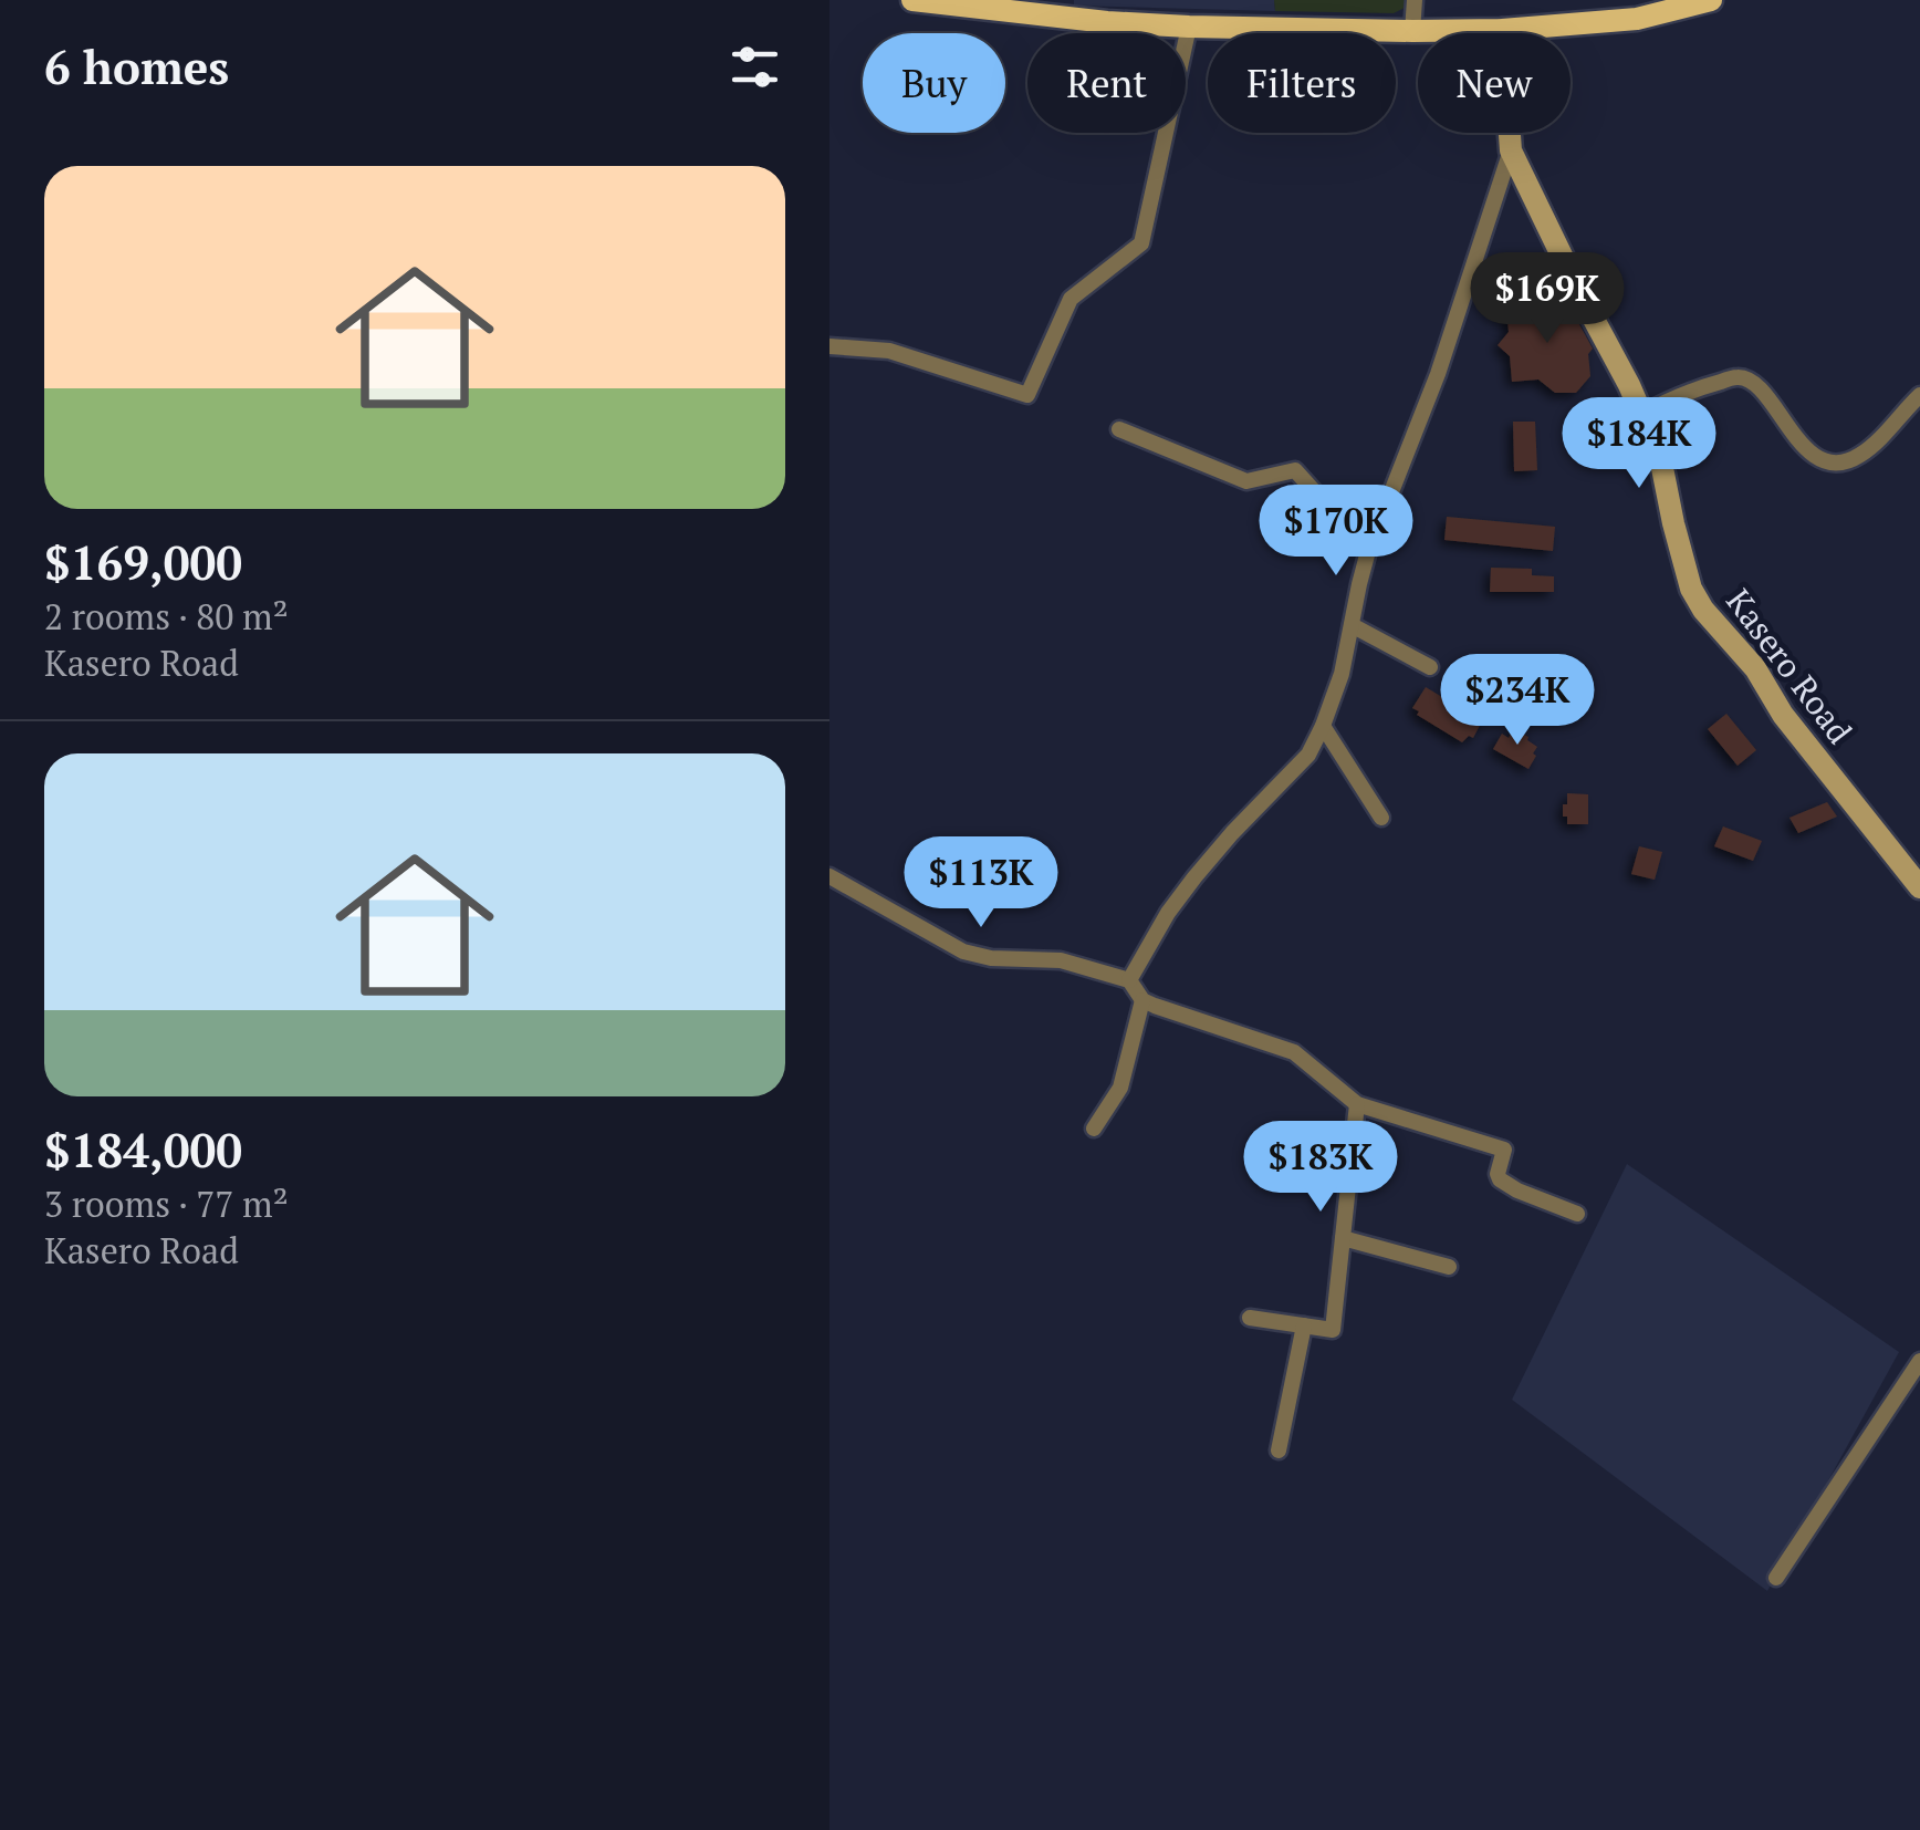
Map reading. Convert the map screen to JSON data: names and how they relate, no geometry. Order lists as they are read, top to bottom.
{
  "streets": {
    "street": ["Kasero Road"]
  },
  "page": {
    "heading": "6 homes",
    "chip": [
      "Buy",
      "Rent",
      "Filters",
      "New"
    ],
    "list": [
      {
        "name": "$169,000",
        "note": "2 rooms · 80 m² · Kasero Road"
      },
      {
        "name": "$184,000",
        "note": "3 rooms · 77 m² · Kasero Road"
      }
    ],
    "price": [
      "$169K",
      "$184K",
      "$170K",
      "$234K",
      "$113K",
      "$183K"
    ]
  }
}
